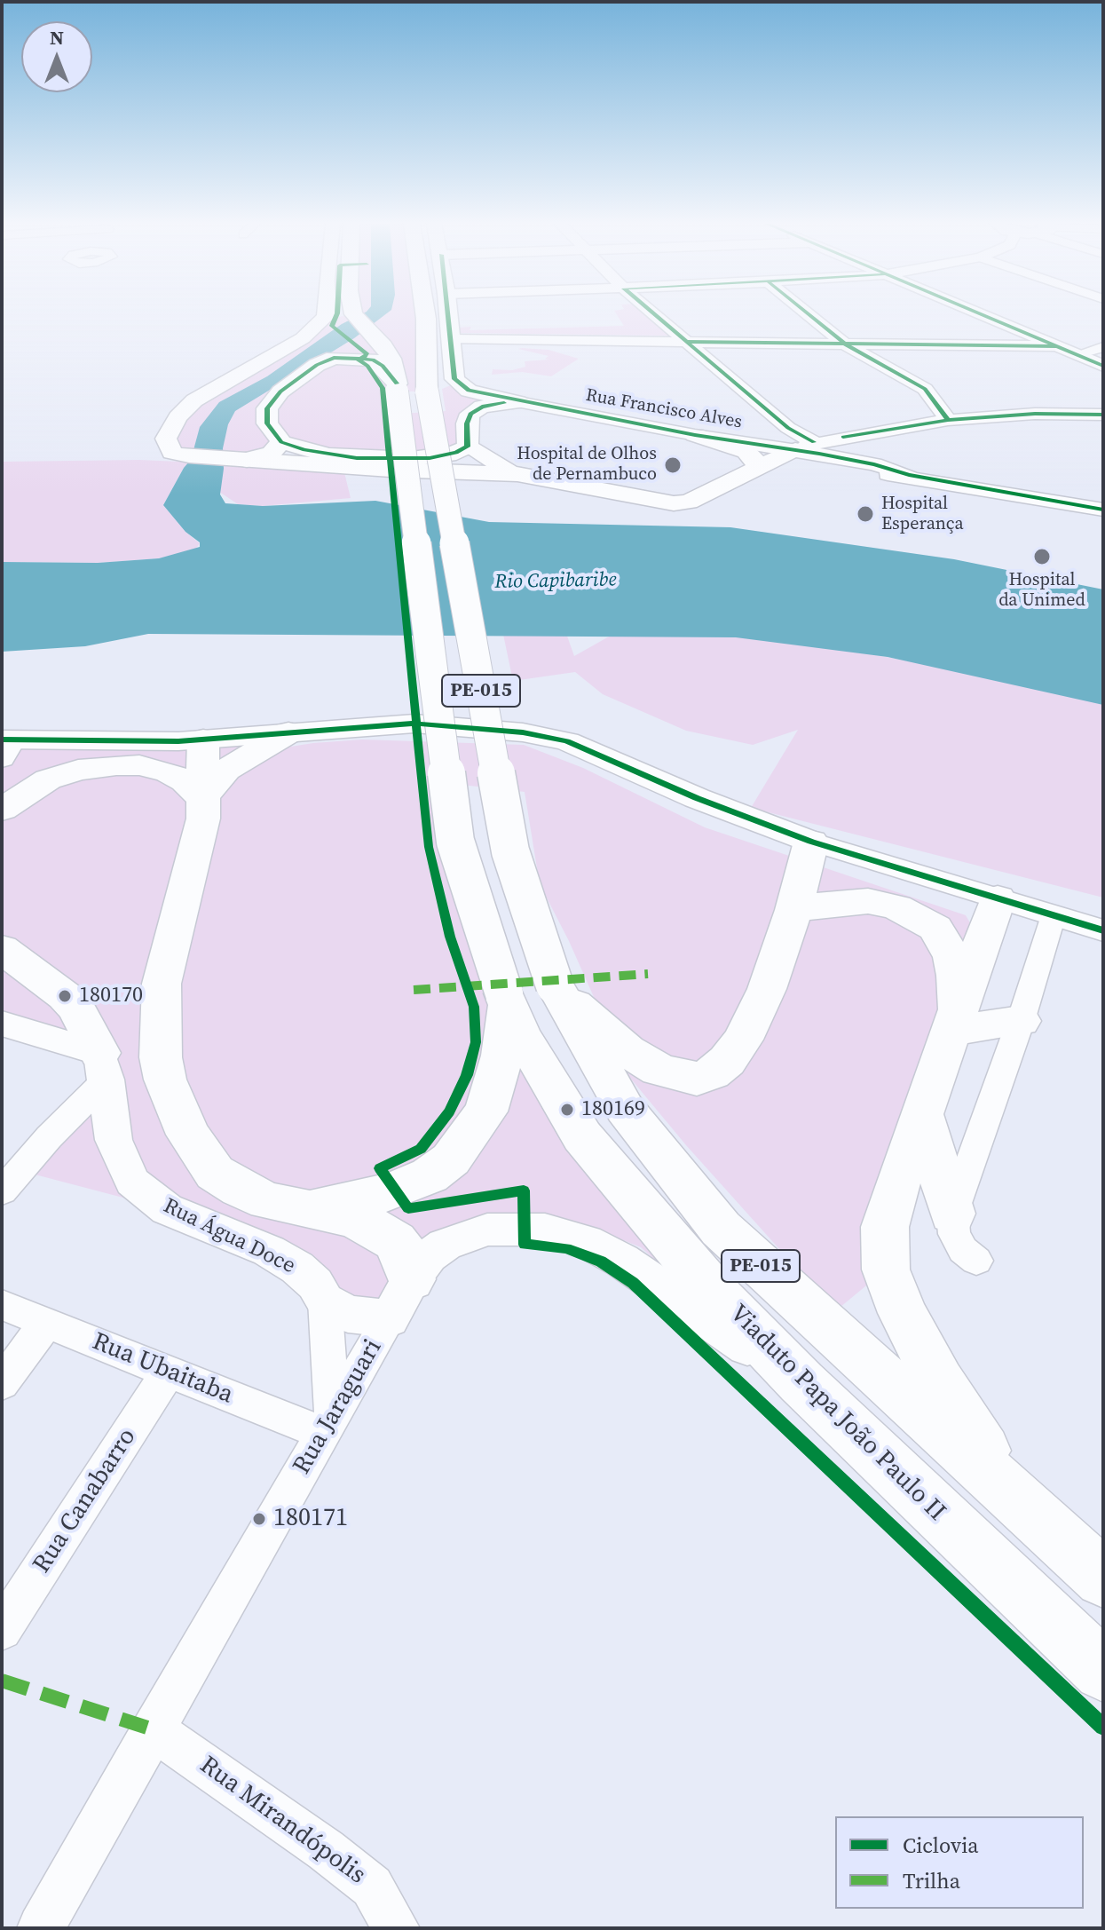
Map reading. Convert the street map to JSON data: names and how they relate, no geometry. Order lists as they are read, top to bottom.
{
  "streets": {
    "highway": ["PE-015", "Viaduto Papa João Paulo II"],
    "main road": ["Rua Francisco Alves"],
    "street": [
      "Rua Água Doce",
      "Rua Ubaitaba",
      "Rua Jaraguari",
      "Rua Canabarro",
      "Rua Mirandópolis"
    ]
  },
  "crossings": [
    ["PE-015", "Viaduto Papa João Paulo II"],
    ["Rua Água Doce", "Rua Jaraguari"],
    ["Rua Ubaitaba", "Rua Jaraguari"],
    ["Rua Ubaitaba", "Rua Canabarro"],
    ["Rua Jaraguari", "Viaduto Papa João Paulo II"],
    ["Rua Jaraguari", "Rua Mirandópolis"]
  ],
  "water": ["Rio Capibaribe"],
  "places": [
    "Hospital de Olhos de Pernambuco",
    "Hospital Esperança",
    "Hospital da Unimed",
    "180170",
    "180169",
    "180171"
  ],
  "legend": ["Ciclovia", "Trilha"],
  "north": "top"
}
